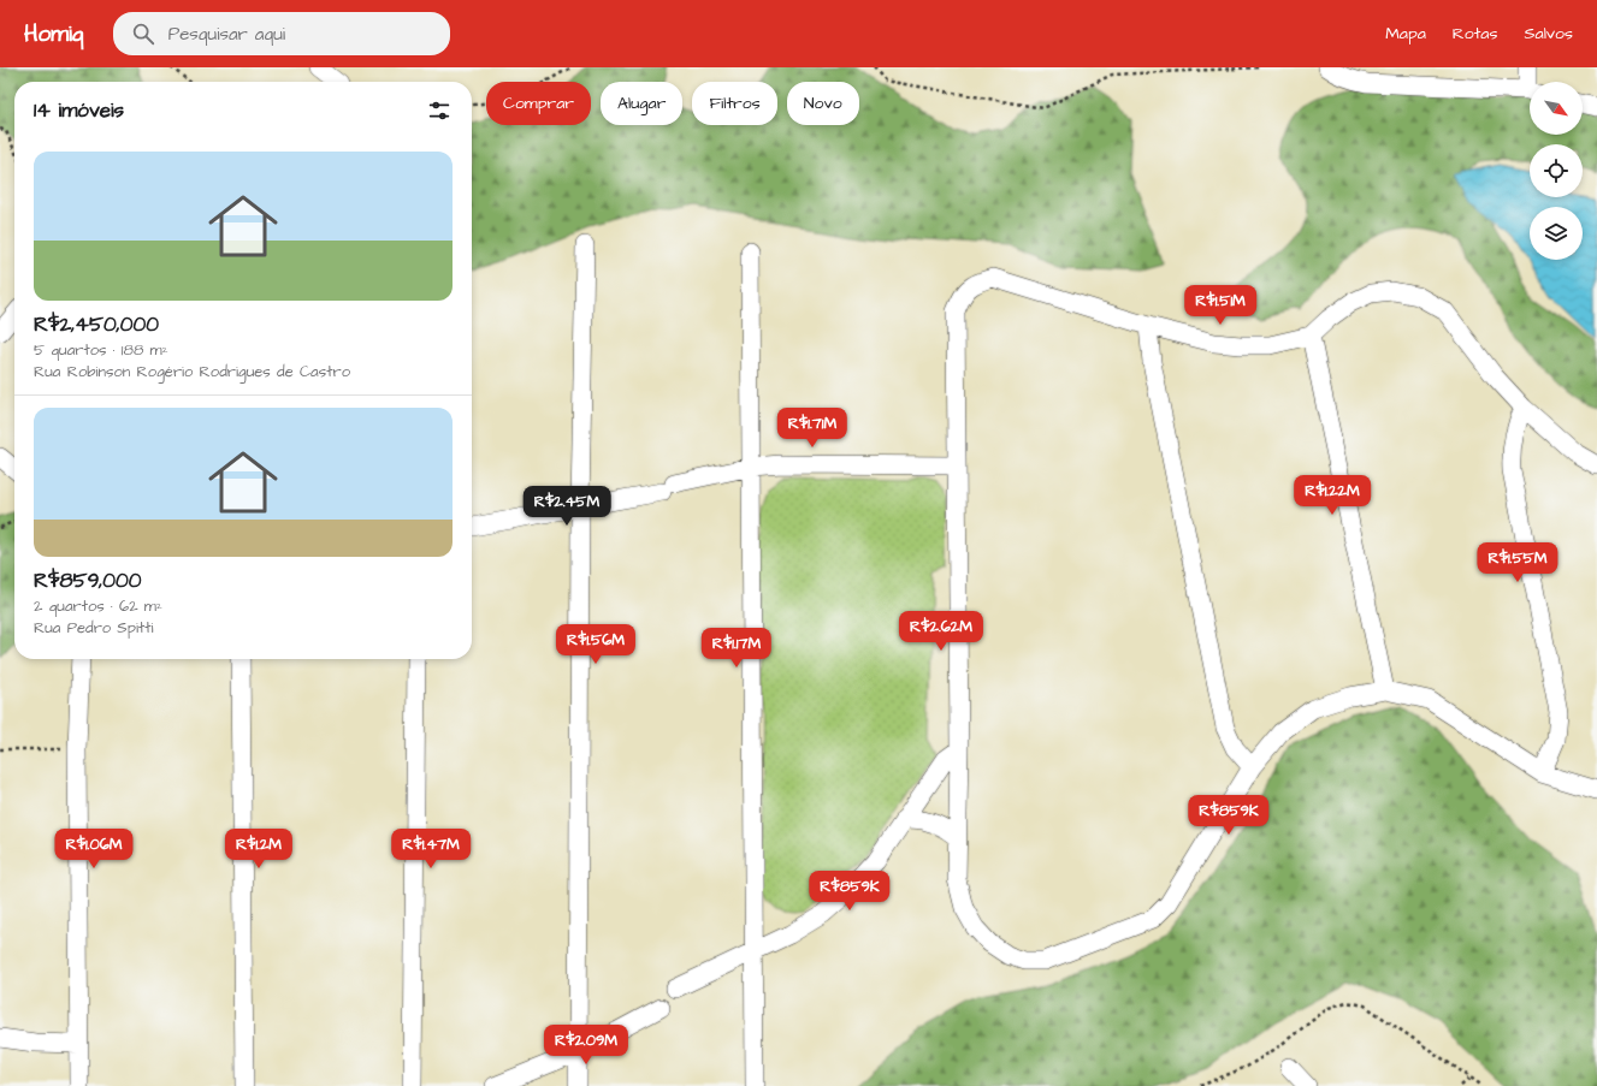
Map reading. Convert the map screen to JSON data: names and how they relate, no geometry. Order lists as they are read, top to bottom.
{
  "north": "bottom right",
  "page": {
    "header": "Homiq",
    "search": "Pesquisar aqui",
    "nav": ["Mapa", "Rotas", "Salvos"],
    "chip": [
      "Comprar",
      "Alugar",
      "Filtros",
      "Novo"
    ],
    "heading": "14 imóveis",
    "list": [
      {
        "name": "R$2,450,000",
        "note": "5 quartos · 188 m² · Rua Robinson Rogério Rodrigues de Castro"
      },
      {
        "name": "R$859,000",
        "note": "2 quartos · 62 m² · Rua Pedro Spitti"
      }
    ],
    "price": [
      "R$1.51M",
      "R$1.71M",
      "R$1.22M",
      "R$2.45M",
      "R$1.55M",
      "R$2.62M",
      "R$1.56M",
      "R$1.17M",
      "R$859K",
      "R$1.06M",
      "R$1.2M",
      "R$1.47M",
      "R$859K",
      "R$2.09M"
    ]
  }
}
